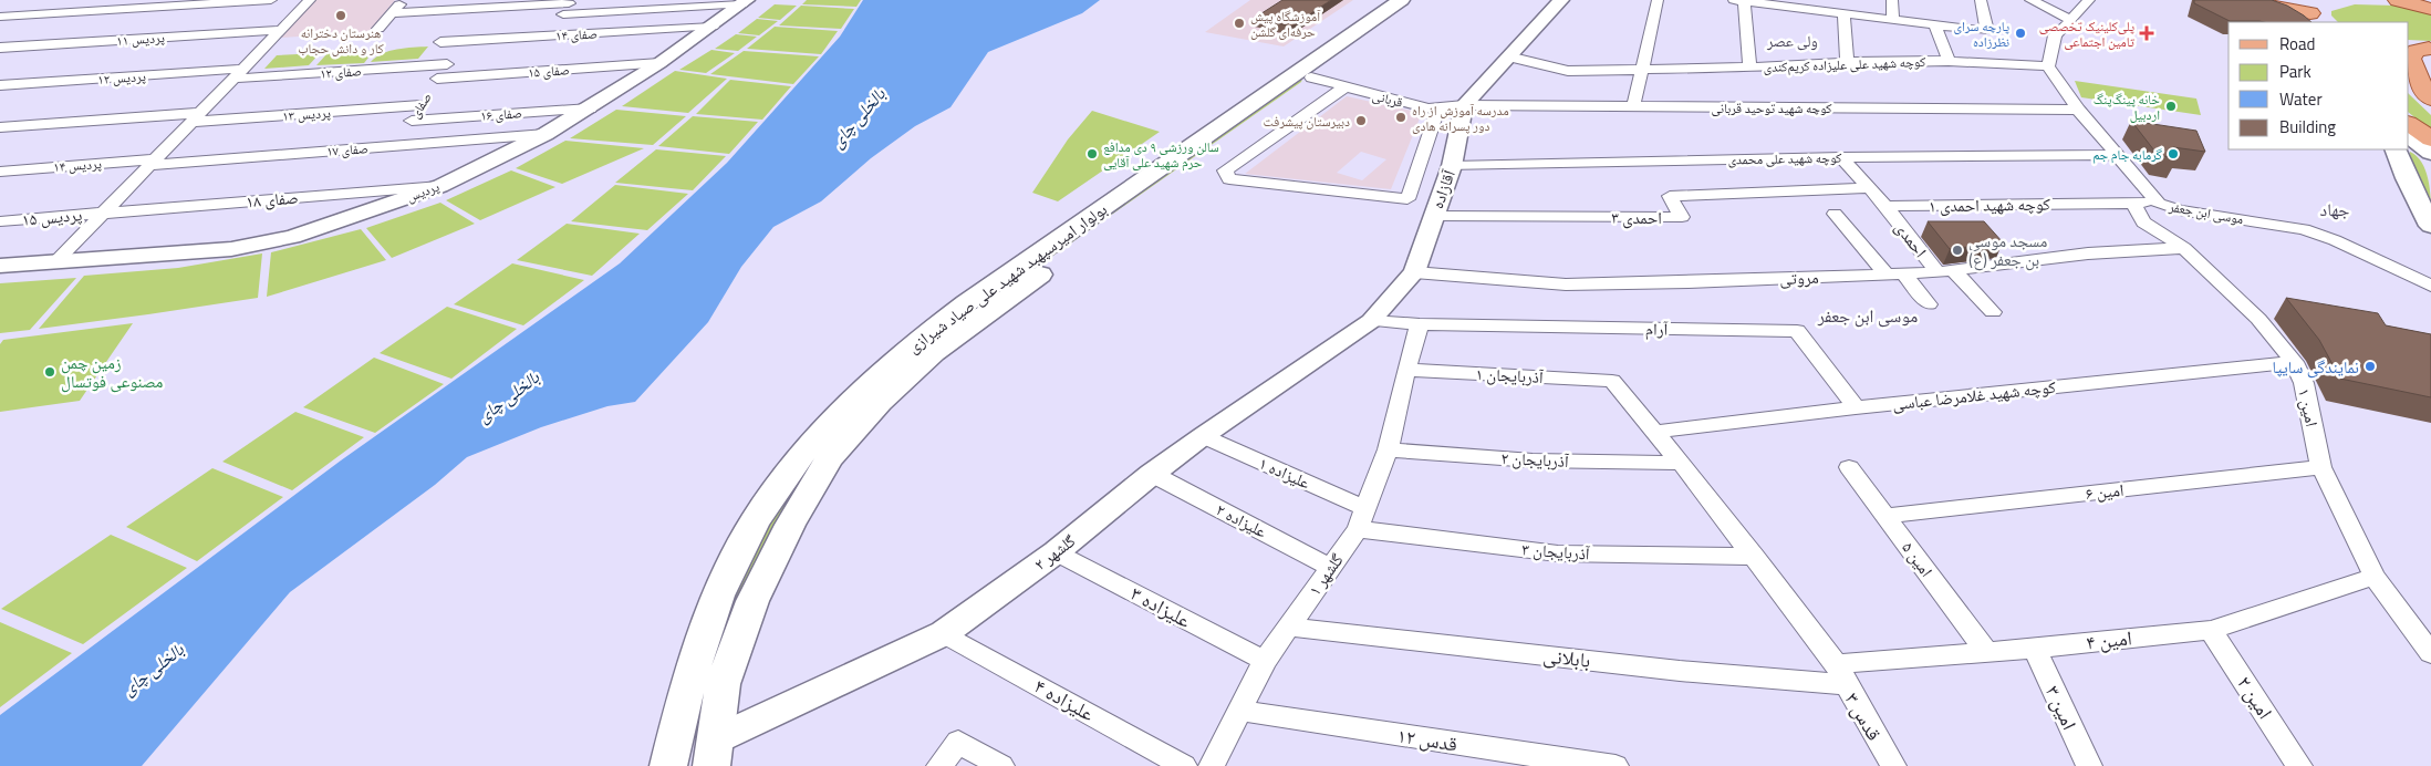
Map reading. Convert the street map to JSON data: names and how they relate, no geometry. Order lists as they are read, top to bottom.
{
  "streets": {
    "main road": ["بولوار امیرسپهبد شهید علی صیاد شیرازی"],
    "street": [
      "صفای ۱۴",
      "پردیس ۱۱",
      "کوچه شهید علی علیزاده کریم‌کندی",
      "صفای ۱۵",
      "صفای ۱۲",
      "پردیس ۱۲",
      "قربانی",
      "صفای",
      "کوچه شهید توحید قربانی",
      "پردیس ۱۳",
      "صفای ۱۶",
      "صفای ۱۷",
      "کوچه شهید علی محمدی",
      "پردیس ۱۴",
      "آقازاده",
      "پردیس",
      "صفای ۱۸",
      "کوچه شهید احمدی ۱",
      "موسی ابن جعفر",
      "پردیس ۱۵",
      "احمدی ۳",
      "احمدی",
      "مروتی",
      "آرام",
      "آذربایجان ۱",
      "کوچه شهید غلامرضا عباسی",
      "امین ۱",
      "آذربایجان ۲",
      "علیزاده ۱",
      "امین ۶",
      "علیزاده ۲",
      "آذربایجان ۳",
      "گلشهر ۲",
      "امین ۵",
      "گلشهر ۱",
      "علیزاده ۳",
      "امین ۴",
      "بابلانی",
      "امین ۲",
      "علیزاده ۴",
      "امین ۳",
      "قدس ۳",
      "قدس ۱۲"
    ]
  },
  "crossings": [
    ["صفای ۱۴", "پردیس"],
    ["کوچه شهید علی علیزاده کریم‌کندی", "موسی ابن جعفر"],
    ["صفای ۱۵", "صفای"],
    ["صفای ۱۵", "پردیس ۱۳"],
    ["صفای ۱۵", "پردیس"],
    ["صفای ۱۲", "پردیس ۱۲"],
    ["صفای ۱۲", "صفای"],
    ["قربانی", "کوچه شهید توحید قربانی"],
    ["قربانی", "آقازاده"],
    ["قربانی", "بولوار امیرسپهبد شهید علی صیاد شیرازی"],
    ["صفای", "پردیس ۱۳"],
    ["صفای", "صفای ۱۶"],
    ["صفای", "صفای ۱۷"],
    ["کوچه شهید توحید قربانی", "آقازاده"],
    ["کوچه شهید توحید قربانی", "موسی ابن جعفر"],
    ["صفای ۱۶", "پردیس"],
    ["صفای ۱۷", "پردیس ۱۴"],
    ["صفای ۱۷", "پردیس"],
    ["کوچه شهید علی محمدی", "آقازاده"],
    ["کوچه شهید علی محمدی", "موسی ابن جعفر"],
    ["آقازاده", "احمدی ۳"],
    ["آقازاده", "مروتی"],
    ["آقازاده", "گلشهر ۲"],
    ["پردیس", "صفای ۱۸"],
    ["صفای ۱۸", "پردیس ۱۵"],
    ["کوچه شهید احمدی ۱", "موسی ابن جعفر"],
    ["کوچه شهید احمدی ۱", "احمدی"],
    ["کوچه شهید احمدی ۱", "امین ۱"],
    ["احمدی", "مروتی"],
    ["بولوار امیرسپهبد شهید علی صیاد شیرازی", "گلشهر ۲"],
    ["مروتی", "امین ۱"],
    ["آرام", "کوچه شهید غلامرضا عباسی"],
    ["آرام", "گلشهر ۱"],
    ["آذربایجان ۱", "گلشهر ۱"],
    ["آذربایجان ۱", "قدس ۳"],
    ["کوچه شهید غلامرضا عباسی", "امین ۱"],
    ["کوچه شهید غلامرضا عباسی", "قدس ۳"],
    ["امین ۱", "امین ۶"],
    ["امین ۱", "امین ۴"],
    ["آذربایجان ۲", "گلشهر ۱"],
    ["آذربایجان ۲", "قدس ۳"],
    ["علیزاده ۱", "آذربایجان ۳"],
    ["علیزاده ۱", "گلشهر ۲"],
    ["علیزاده ۱", "گلشهر ۱"],
    ["امین ۶", "امین ۵"],
    ["علیزاده ۲", "گلشهر ۲"],
    ["علیزاده ۲", "گلشهر ۱"],
    ["آذربایجان ۳", "گلشهر ۱"],
    ["آذربایجان ۳", "قدس ۳"],
    ["گلشهر ۲", "علیزاده ۳"],
    ["گلشهر ۲", "علیزاده ۴"],
    ["امین ۵", "امین ۴"],
    ["گلشهر ۱", "علیزاده ۳"],
    ["گلشهر ۱", "بابلانی"],
    ["گلشهر ۱", "قدس ۱۲"],
    ["امین ۴", "بابلانی"],
    ["امین ۴", "امین ۲"],
    ["امین ۴", "امین ۳"],
    ["امین ۴", "قدس ۳"],
    ["بابلانی", "قدس ۳"]
  ],
  "districts": ["ولی عصر", "جهاد", "موسی ابن جعفر"],
  "water": ["بالخلی چای"],
  "places": {
    "other": [
      "هنرستان دخترانه کار و دانش حجاب",
      "آموزشگاه پیش حرفه‌ای گلشن",
      "پارچه‌ سرای نظرزاده",
      "خانه پینگ‌پنگ اردبیل",
      "مدرسه آموزش از راه دور پسرانه هادی",
      "دبیرستان پیشرفت",
      "سالن ورزشی ۹ دی مدافع حرم شهید علی آقایی",
      "گرمابه جام جم",
      "مسجد موسی بن جعفر (ع)",
      "نمایندگی سایپا",
      "زمین چمن مصنوعی فوتسال"
    ],
    "health": ["پلی‌کلینیک تخصصی تامین اجتماعی"]
  },
  "legend": [
    "Road",
    "Park",
    "Water",
    "Building"
  ]
}
